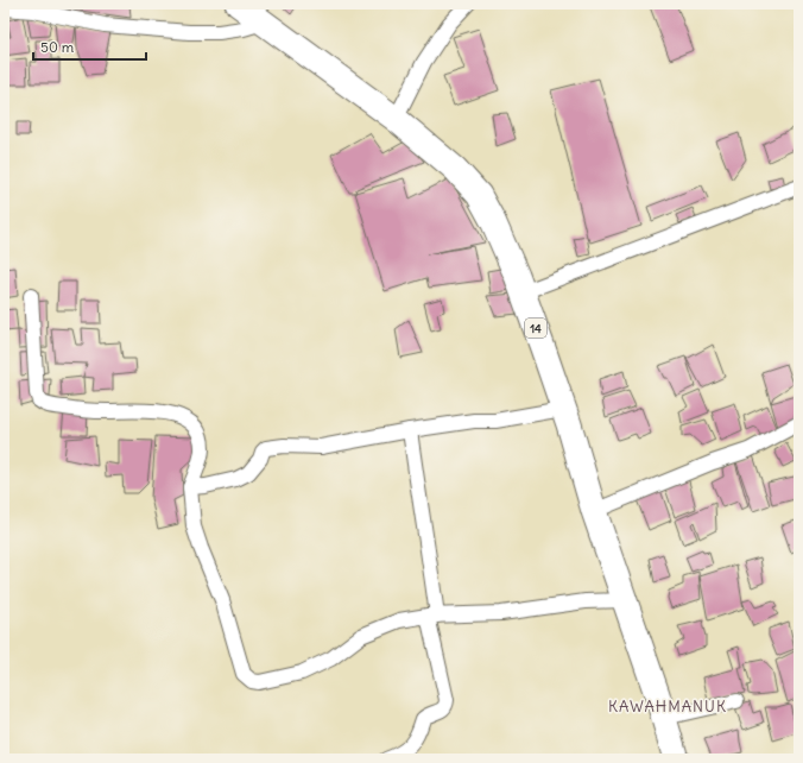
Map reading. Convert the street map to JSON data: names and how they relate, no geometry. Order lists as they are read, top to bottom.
{
  "streets": {
    "highway": ["14"]
  },
  "districts": ["KAWAHMANUK"],
  "scale_bar": "50 m"
}
